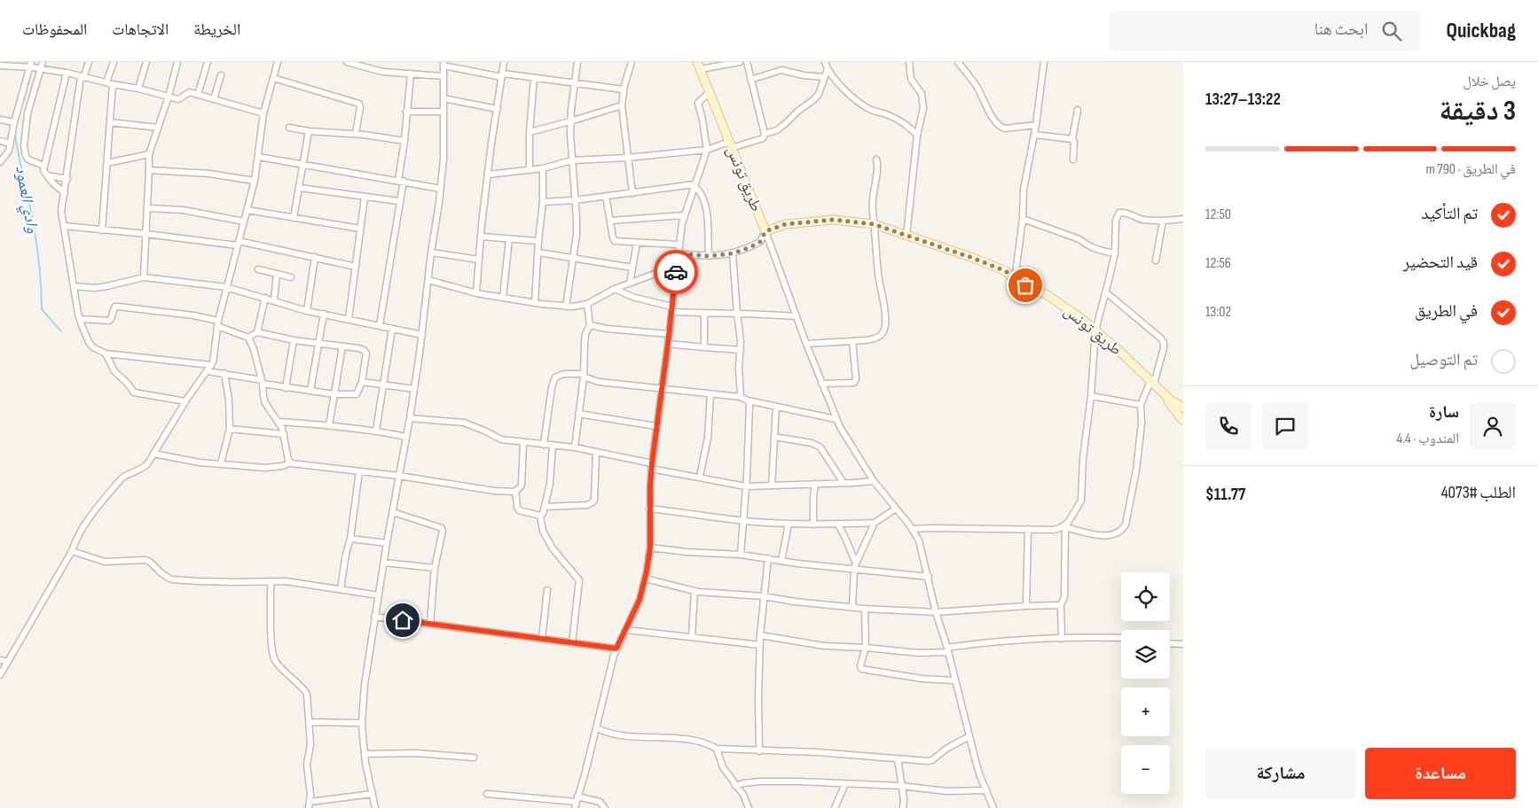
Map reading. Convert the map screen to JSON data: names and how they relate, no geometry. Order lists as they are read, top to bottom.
{
  "streets": {
    "main road": ["طريق تونس"]
  },
  "water": ["وادي العمود"],
  "page": {
    "header": "Quickbag",
    "search": "ابحث هنا",
    "nav": ["الخريطة", "الاتجاهات", "المحفوظات"],
    "heading": ["3 دقيقة", "يصل خلال", "13:22–13:27"],
    "panel": [
      "سارة",
      "المندوب · 4.4",
      "الطلب #4073",
      "$11.77"
    ],
    "bar": "في الطريق · 790 m",
    "list": [
      ["تم التأكيد", "12:50"],
      ["قيد التحضير", "12:56"],
      ["في الطريق", "13:02"],
      "تم التوصيل"
    ],
    "map_buttons": ["+", "−"],
    "buttons": ["مساعدة", "مشاركة"]
  }
}
